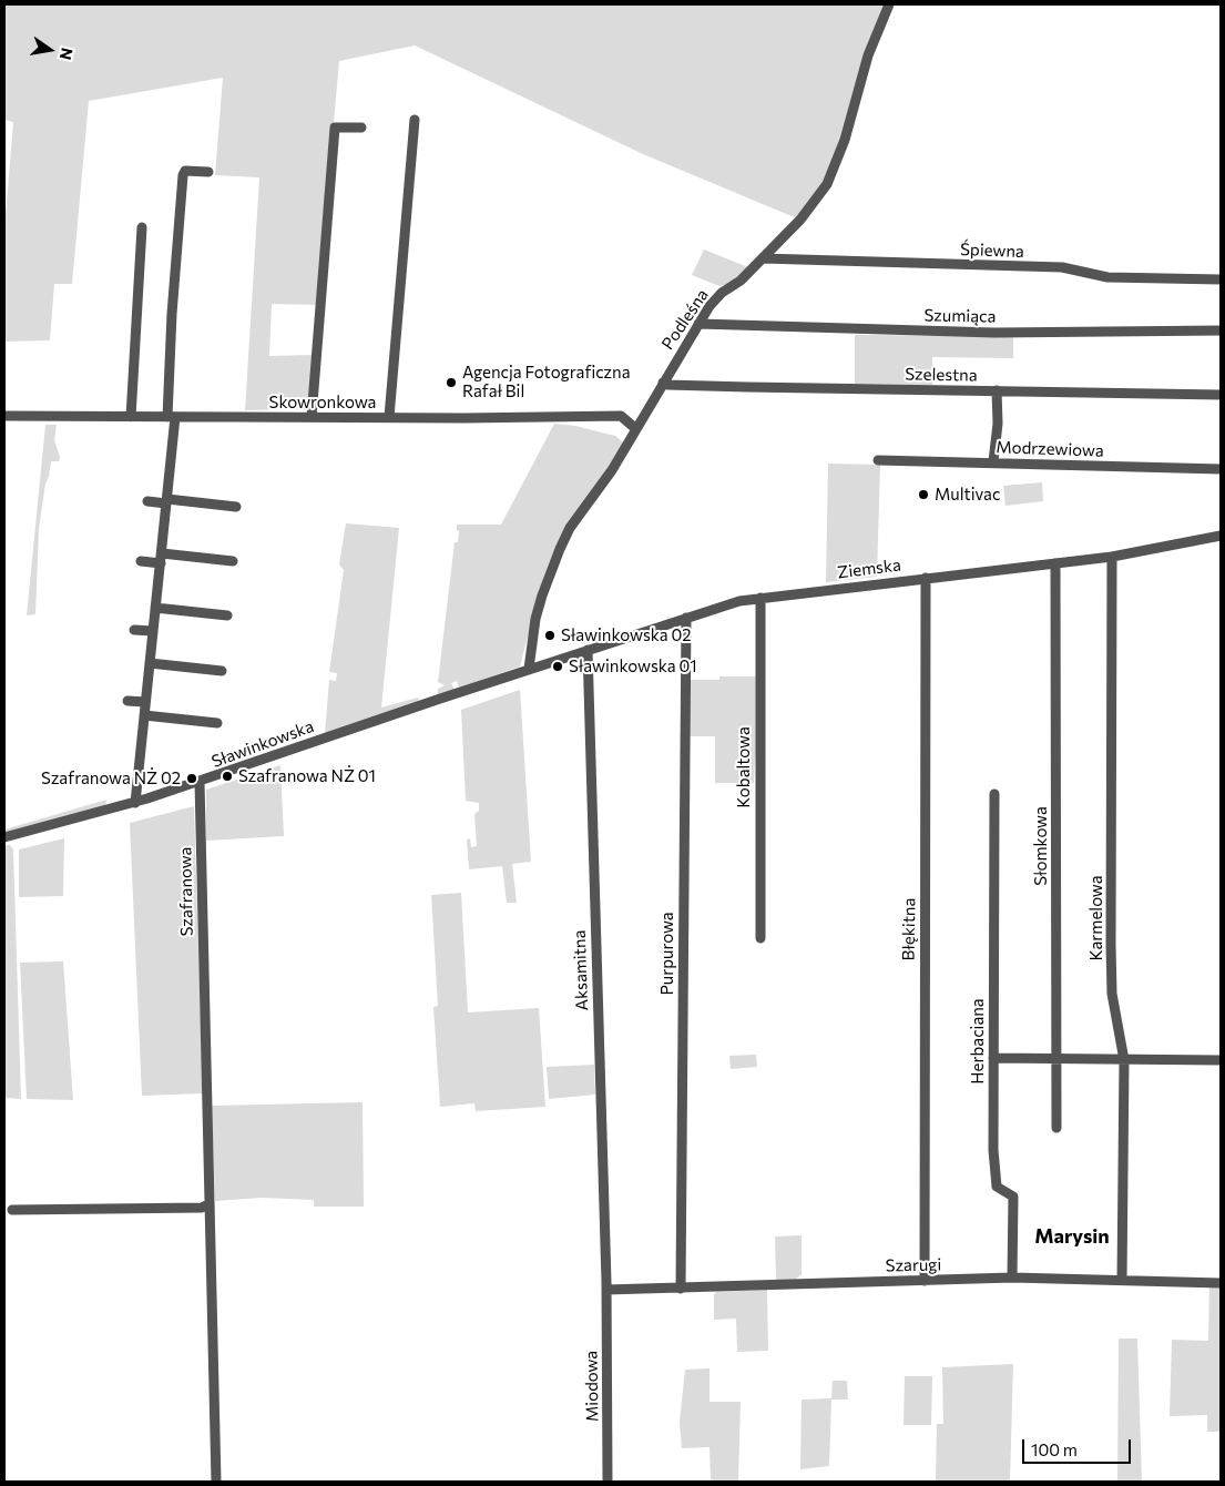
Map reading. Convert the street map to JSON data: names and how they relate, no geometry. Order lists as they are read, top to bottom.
{
  "streets": {
    "street": [
      "Śpiewna",
      "Szumiąca",
      "Podleśna",
      "Szelestna",
      "Skowronkowa",
      "Modrzewiowa",
      "Ziemska",
      "Sławinkowska",
      "Kobaltowa",
      "Słomkowa",
      "Szafranowa",
      "Karmelowa",
      "Błękitna",
      "Purpurowa",
      "Aksamitna",
      "Herbaciana",
      "Szarugi",
      "Miodowa"
    ]
  },
  "crossings": [
    ["Śpiewna", "Podleśna"],
    ["Szumiąca", "Podleśna"],
    ["Podleśna", "Szelestna"],
    ["Podleśna", "Skowronkowa"],
    ["Podleśna", "Ziemska"],
    ["Podleśna", "Sławinkowska"],
    ["Ziemska", "Sławinkowska"],
    ["Ziemska", "Kobaltowa"],
    ["Ziemska", "Słomkowa"],
    ["Ziemska", "Karmelowa"],
    ["Ziemska", "Błękitna"],
    ["Ziemska", "Purpurowa"],
    ["Ziemska", "Aksamitna"],
    ["Sławinkowska", "Szafranowa"],
    ["Karmelowa", "Szarugi"],
    ["Błękitna", "Szarugi"],
    ["Purpurowa", "Szarugi"],
    ["Aksamitna", "Szarugi"],
    ["Aksamitna", "Miodowa"],
    ["Herbaciana", "Szarugi"],
    ["Szarugi", "Miodowa"]
  ],
  "districts": ["Marysin"],
  "places": [
    "Agencja Fotograficzna Rafał Bil",
    "Multivac",
    "Sławinkowska 02",
    "Sławinkowska 01",
    "Szafranowa NŻ 01",
    "Szafranowa NŻ 02"
  ],
  "scale_bar": "100 m",
  "north": "right"
}
